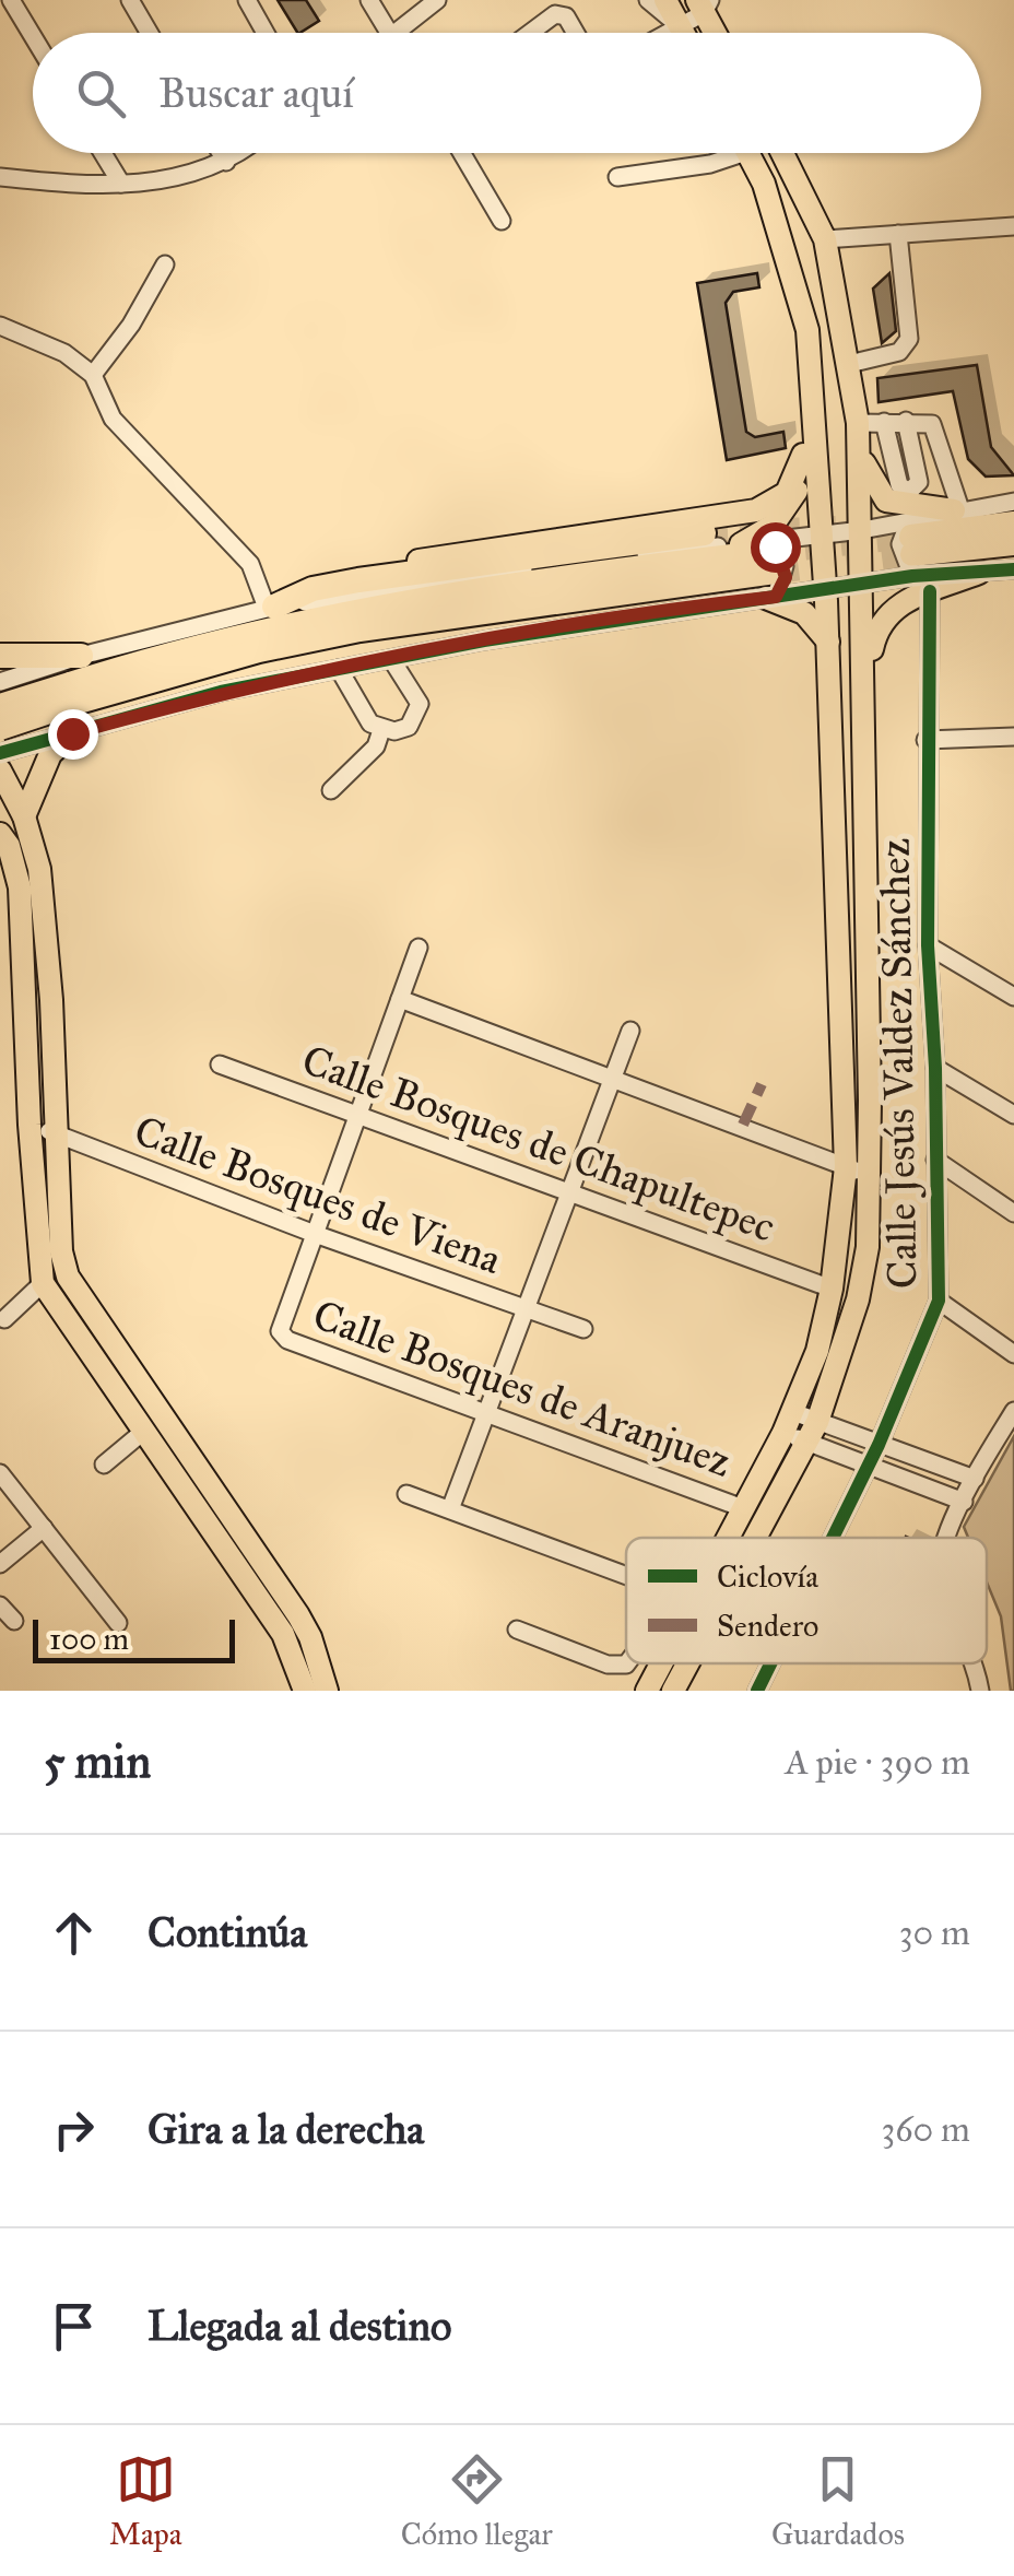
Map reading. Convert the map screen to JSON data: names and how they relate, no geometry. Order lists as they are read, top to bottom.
{
  "streets": {
    "street": [
      "Calle Jesús Valdez Sánchez",
      "Calle Bosques de Chapultepec",
      "Calle Bosques de Viena",
      "Calle Bosques de Aranjuez"
    ]
  },
  "crossings": [
    ["Calle Bosques de Viena", "Calle Bosques de Aranjuez"]
  ],
  "legend": ["Ciclovía", "Sendero"],
  "scale_bar": "100 m",
  "page": {
    "search": "Buscar aquí",
    "scale": "100 m",
    "heading": ["5 min", "A pie · 390 m"],
    "list": [
      ["Continúa", "30 m"],
      ["Gira a la derecha", "360 m"],
      "Llegada al destino"
    ],
    "nav": ["Mapa", "Cómo llegar", "Guardados"]
  }
}
